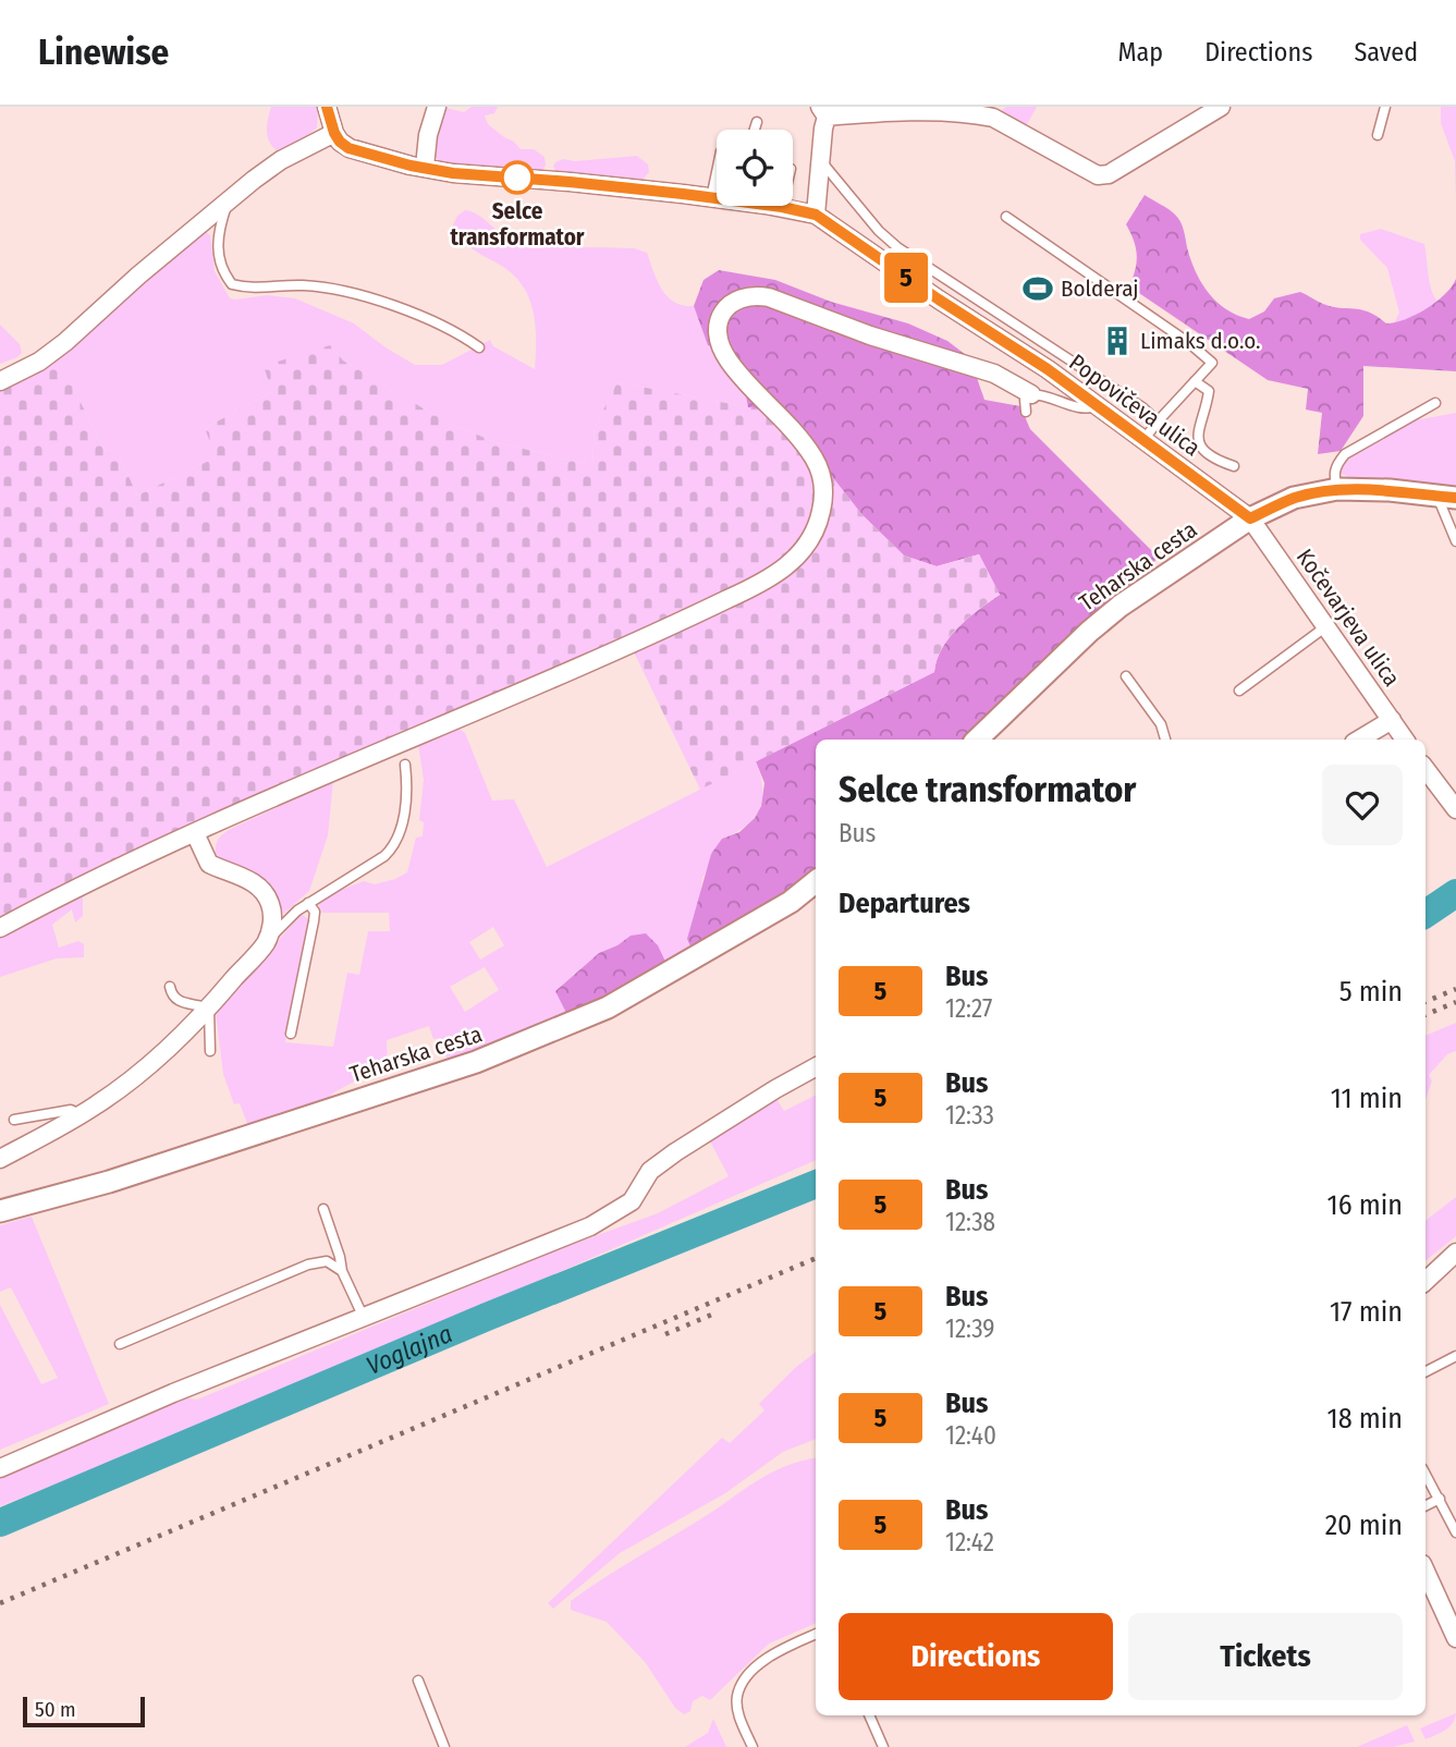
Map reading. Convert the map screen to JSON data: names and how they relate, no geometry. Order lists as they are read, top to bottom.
{
  "streets": {
    "street": ["Popovičeva ulica", "Teharska cesta", "Kočevarjeva ulica"]
  },
  "crossings": [
    ["Popovičeva ulica", "Teharska cesta"],
    ["Popovičeva ulica", "Kočevarjeva ulica"],
    ["Teharska cesta", "Kočevarjeva ulica"]
  ],
  "water": ["Voglajna"],
  "places": {
    "other": ["Selce transformator"],
    "sports": ["Bolderaj"],
    "building": ["Limaks d.o.o."]
  },
  "lines": ["bus line 5"],
  "scale_bar": "50 m",
  "page": {
    "header": "Linewise",
    "nav": ["Map", "Directions", "Saved"],
    "on_map": "5",
    "heading": [
      ["Selce transformator", "Bus"],
      "Departures"
    ],
    "list": [
      {
        "mark": "5",
        "name": "Bus",
        "note": "12:27",
        "value": "5 min"
      },
      {
        "mark": "5",
        "name": "Bus",
        "note": "12:33",
        "value": "11 min"
      },
      {
        "mark": "5",
        "name": "Bus",
        "note": "12:38",
        "value": "16 min"
      },
      {
        "mark": "5",
        "name": "Bus",
        "note": "12:39",
        "value": "17 min"
      },
      {
        "mark": "5",
        "name": "Bus",
        "note": "12:40",
        "value": "18 min"
      },
      {
        "mark": "5",
        "name": "Bus",
        "note": "12:42",
        "value": "20 min"
      }
    ],
    "buttons": ["Directions", "Tickets"],
    "scale": "50 m"
  }
}
